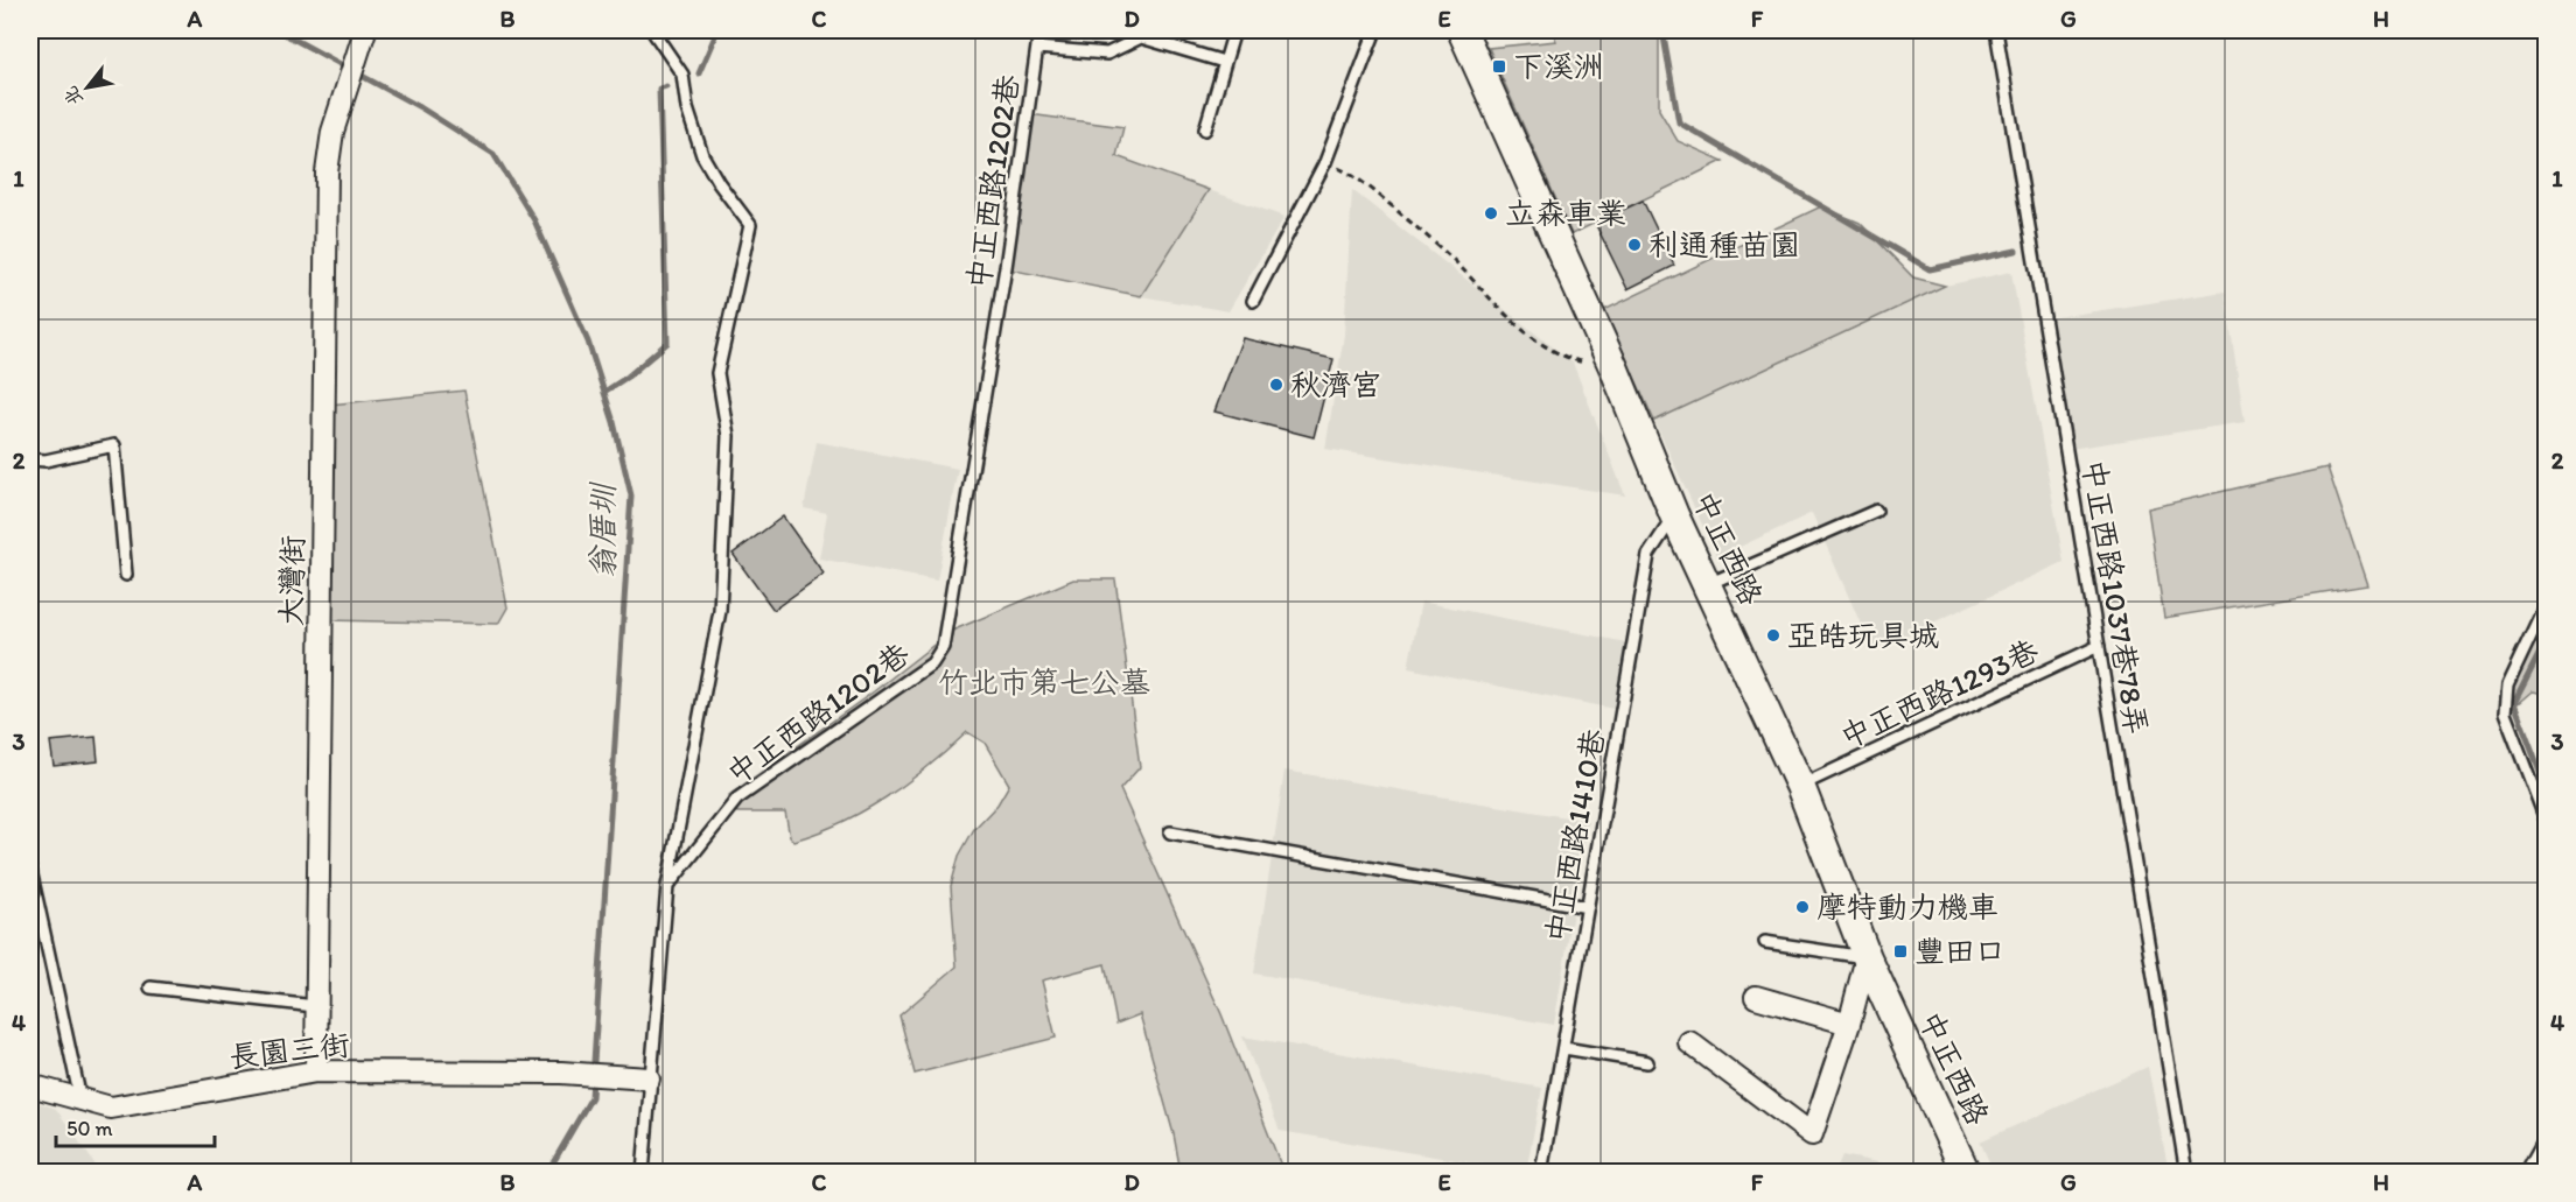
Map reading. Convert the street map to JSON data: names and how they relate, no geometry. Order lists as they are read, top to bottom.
{
  "streets": {
    "main road": ["中正西路"],
    "street": ["大灣街", "長園三街"],
    "lane": [
      "中正西路1202巷",
      "中正西路1037巷78弄",
      "中正西路1293巷",
      "中正西路1410巷"
    ]
  },
  "crossings": [
    ["中正西路", "中正西路1293巷"],
    ["中正西路", "中正西路1410巷"],
    ["大灣街", "長園三街"],
    ["中正西路1037巷78弄", "中正西路1293巷"]
  ],
  "water": ["翁厝圳"],
  "parks": ["竹北市第七公墓"],
  "places": {
    "transit": ["下溪洲", "豐田口"],
    "other": [
      "立森車業",
      "利通種苗園",
      "秋濟宮",
      "亞皓玩具城",
      "摩特動力機車"
    ]
  },
  "scale_bar": "50 m",
  "north": "bottom left",
  "grid": {
    "columns": [
      "A",
      "B",
      "C",
      "D",
      "E",
      "F",
      "G",
      "H"
    ],
    "rows": [
      "1",
      "2",
      "3",
      "4"
    ]
  }
}
